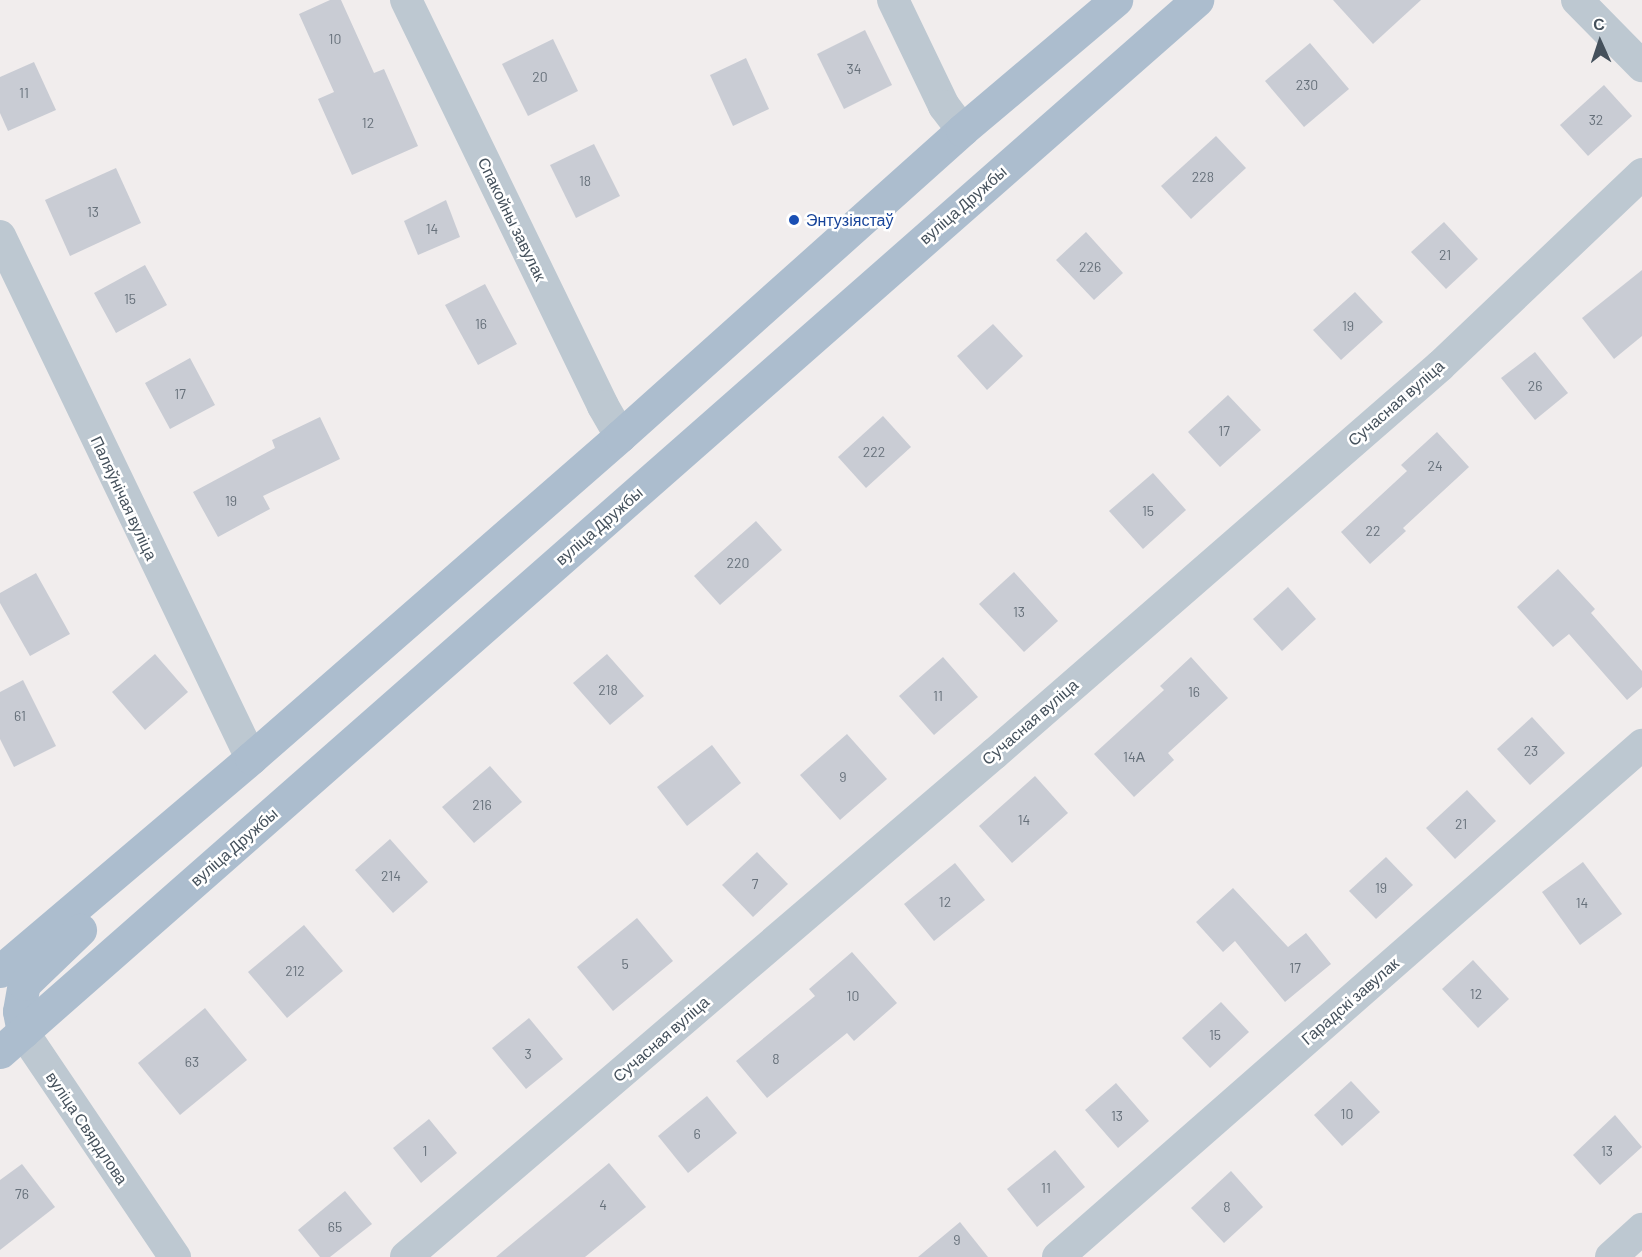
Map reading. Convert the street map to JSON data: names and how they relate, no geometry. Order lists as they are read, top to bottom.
{
  "streets": {
    "main road": ["вуліца Дружбы", "вуліца Свярдлова"],
    "street": [
      "Спакойны завулак",
      "Сучасная вуліца",
      "Паляўнічая вуліца",
      "Гарадскі завулак"
    ]
  },
  "crossings": [
    ["вуліца Дружбы", "вуліца Свярдлова"]
  ],
  "places": ["Энтузіястаў"],
  "house_numbers": [
    "10",
    "34",
    "20",
    "230",
    "11",
    "32",
    "12",
    "228",
    "18",
    "13",
    "14",
    "21",
    "226",
    "15",
    "16",
    "19",
    "26",
    "17",
    "17",
    "222",
    "24",
    "19",
    "15",
    "22",
    "220",
    "13",
    "218",
    "16",
    "11",
    "61",
    "23",
    "14А",
    "9",
    "216",
    "14",
    "21",
    "214",
    "7",
    "19",
    "12",
    "14",
    "5",
    "17",
    "212",
    "12",
    "10",
    "15",
    "3",
    "8",
    "63",
    "10",
    "13",
    "6",
    "1",
    "13",
    "11",
    "76",
    "4",
    "8",
    "65",
    "9"
  ],
  "north": "top"
}
